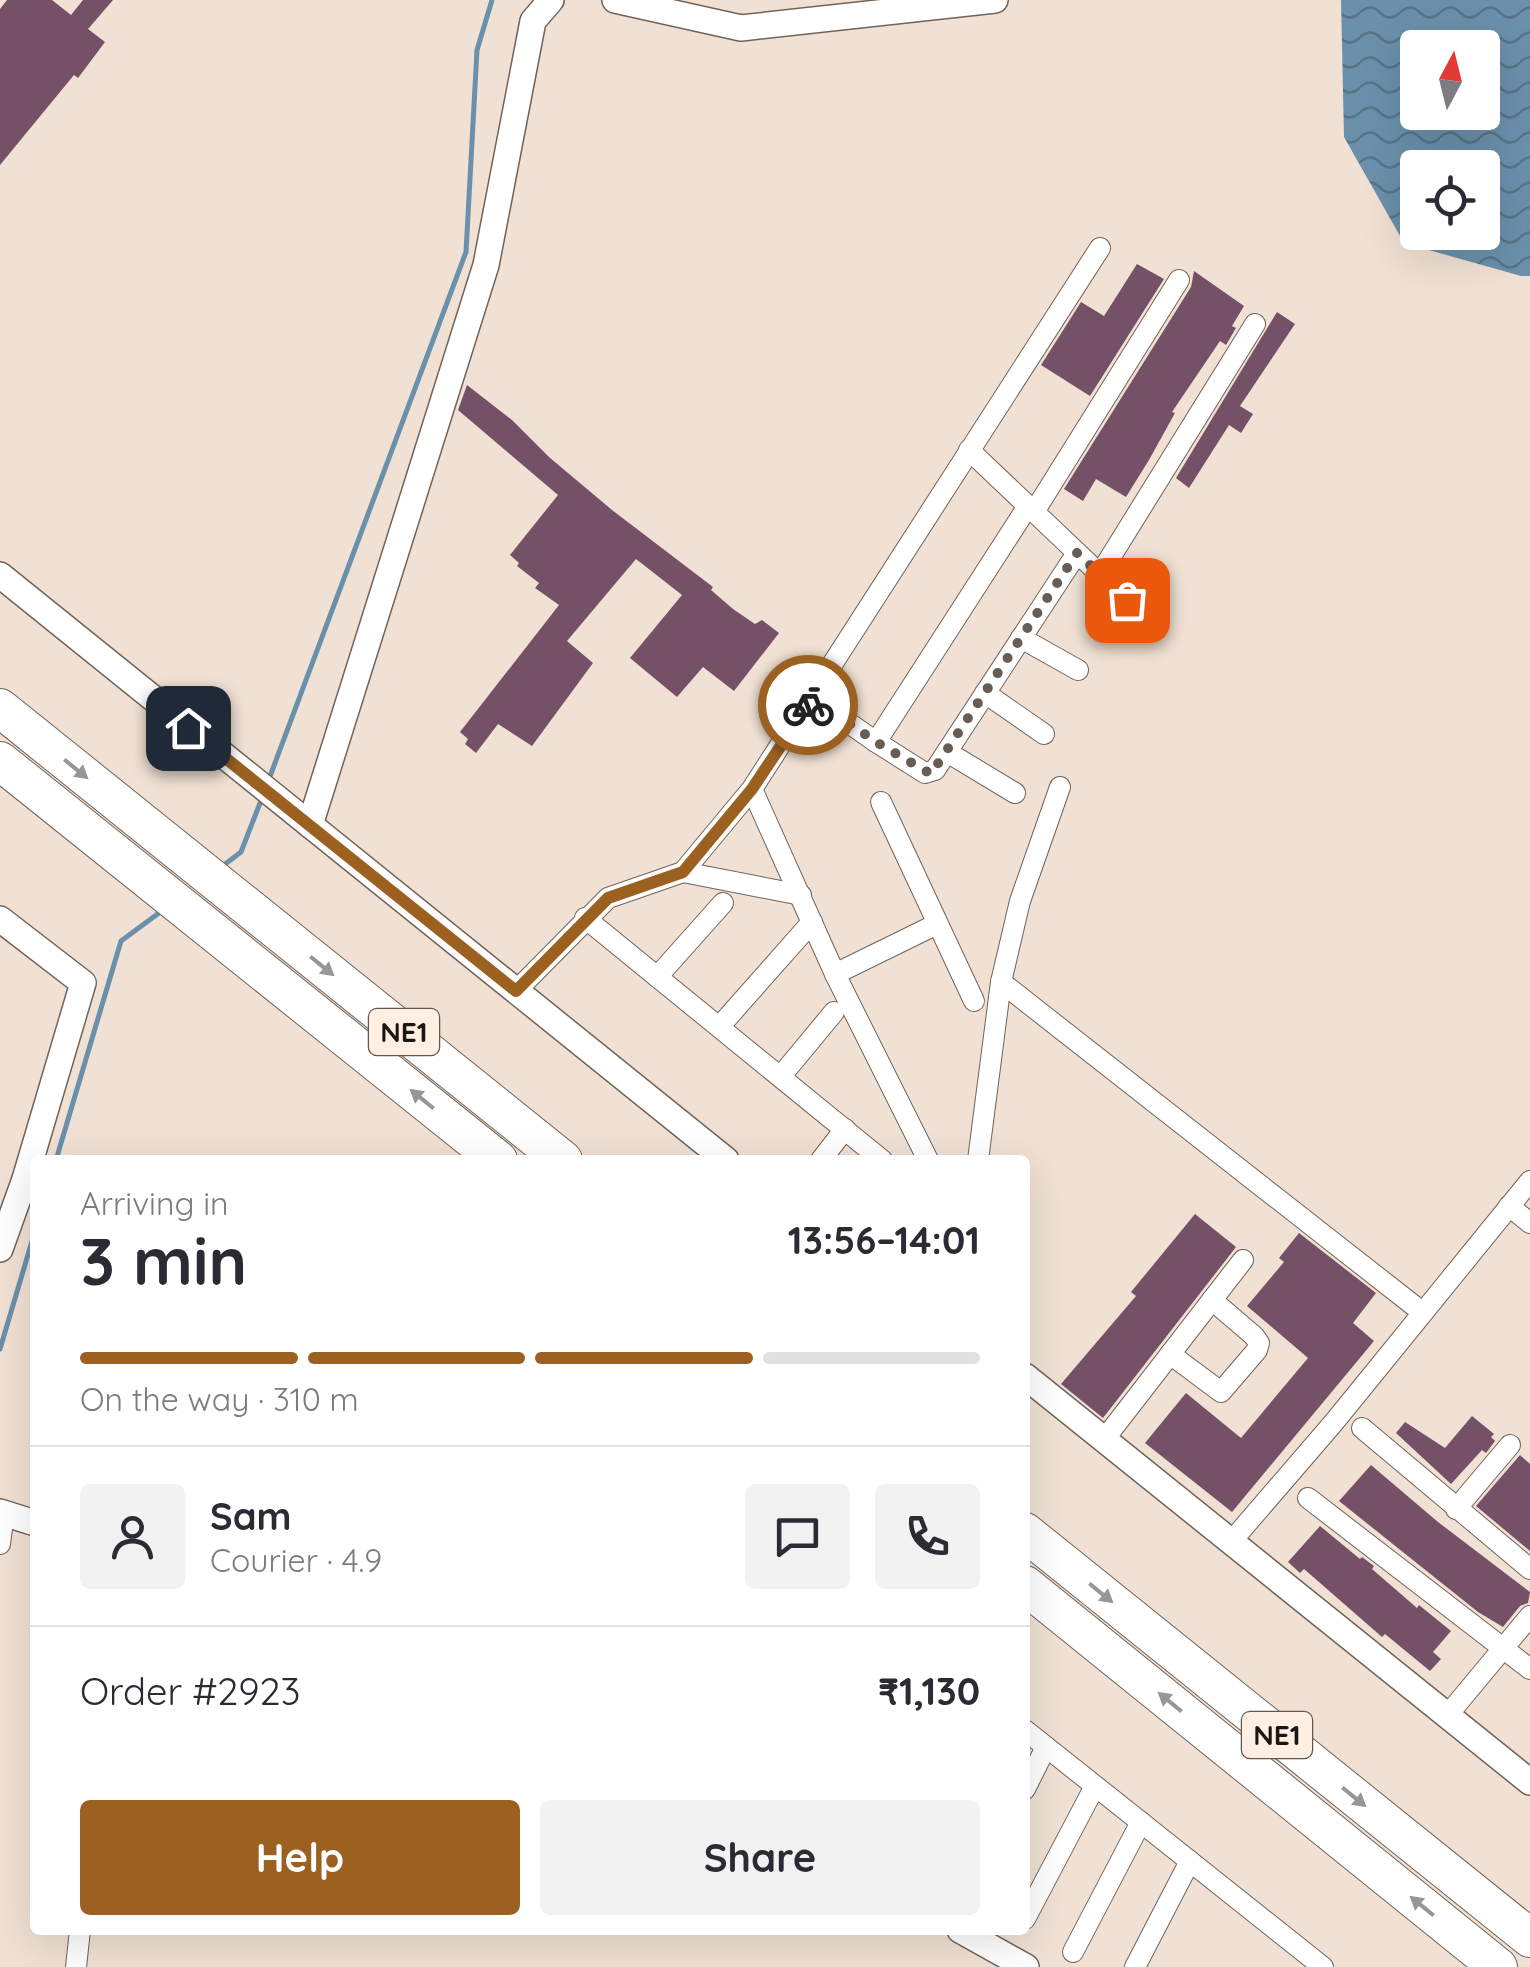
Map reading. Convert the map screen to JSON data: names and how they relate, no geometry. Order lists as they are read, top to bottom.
{
  "streets": {
    "highway": ["NE1"]
  },
  "north": "top",
  "page": {
    "heading": ["3 min", "Arriving in", "13:56–14:01"],
    "panel": [
      "Sam",
      "Courier · 4.9",
      "Order #2923",
      "₹1,130"
    ],
    "bar": "On the way · 310 m",
    "buttons": ["Help", "Share"]
  }
}
